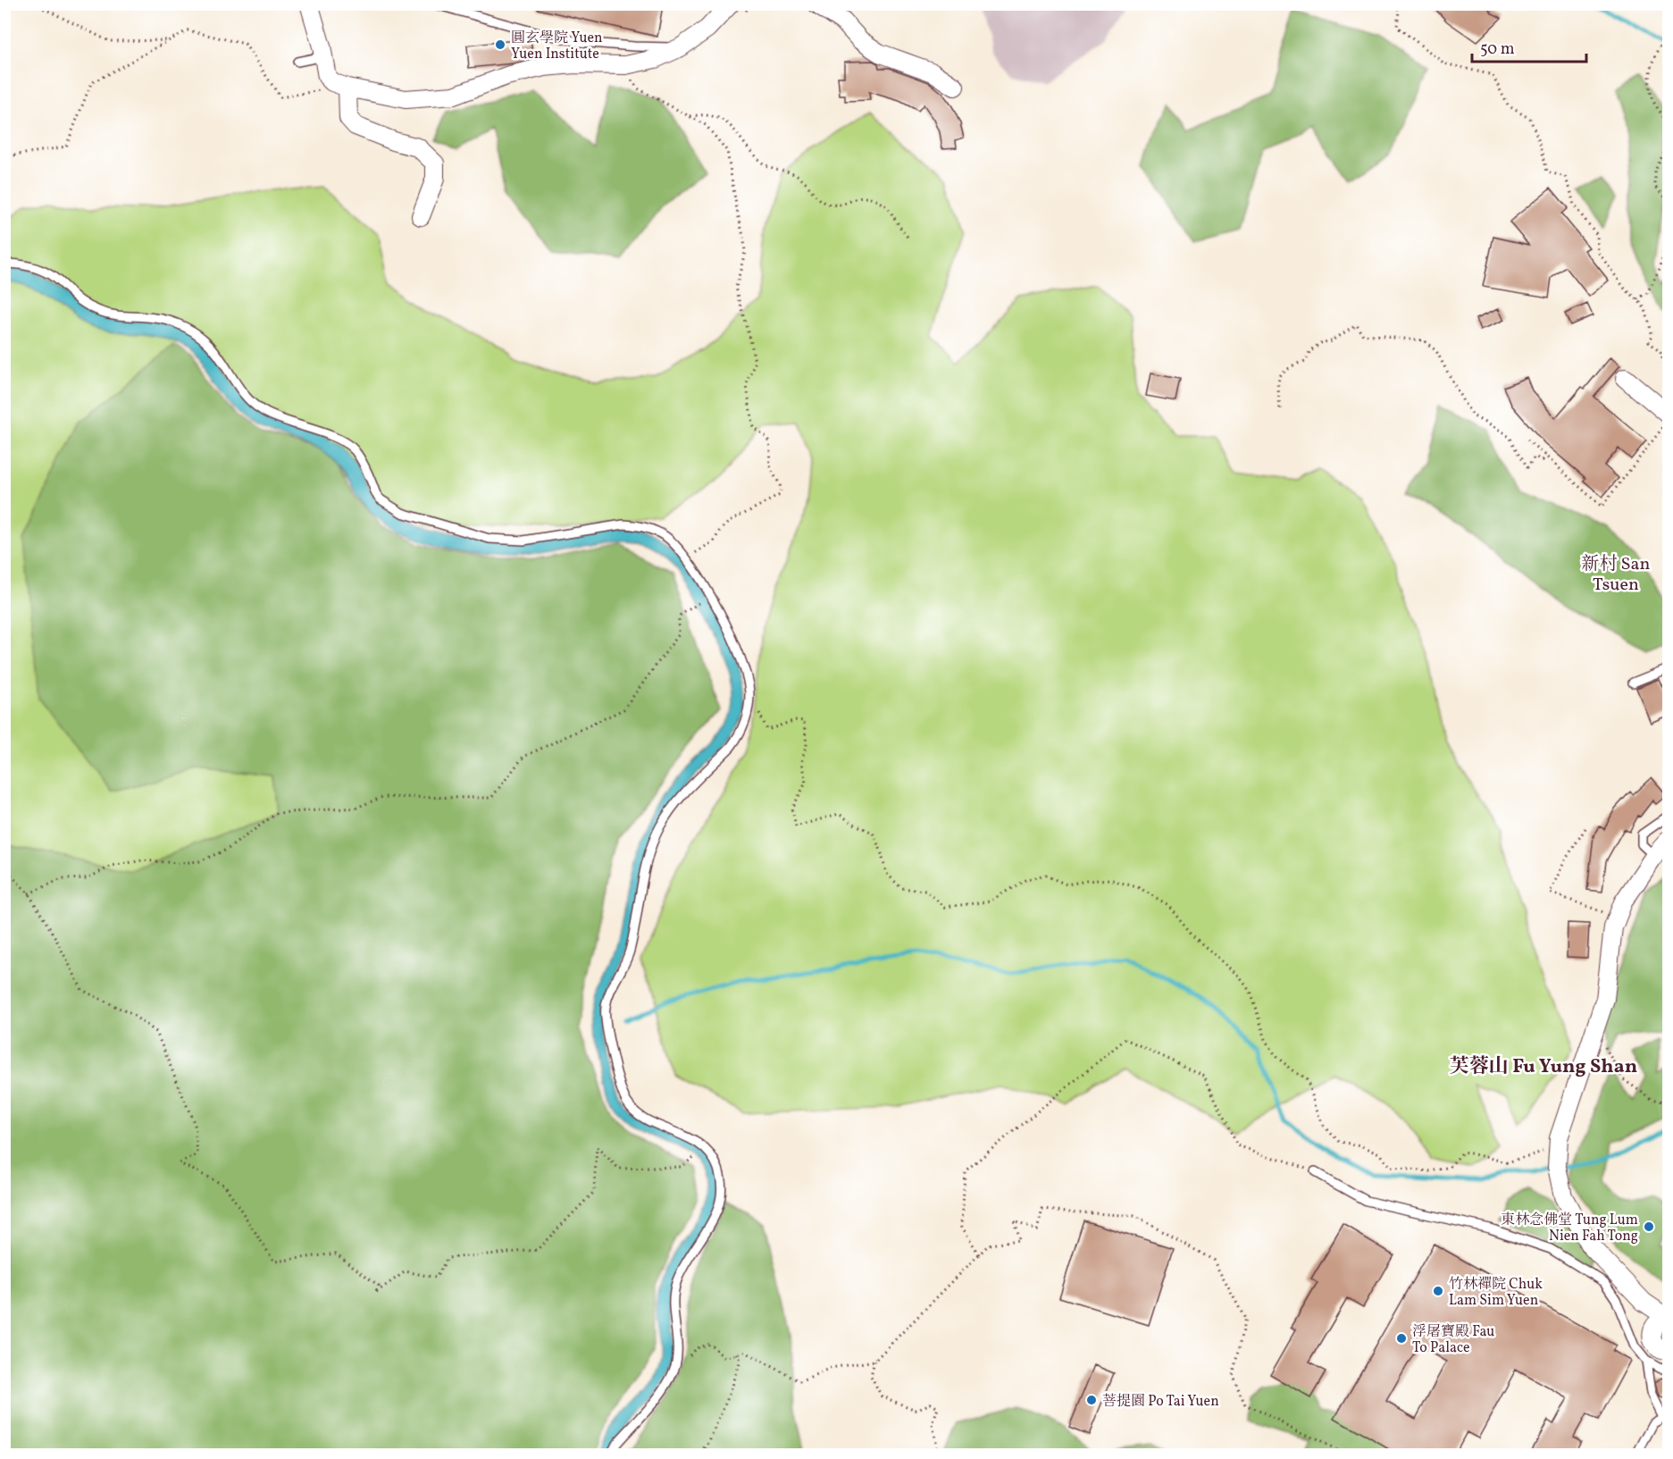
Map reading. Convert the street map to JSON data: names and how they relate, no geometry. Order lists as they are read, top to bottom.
{
  "districts": ["新村 San Tsuen", "芙蓉山 Fu Yung Shan"],
  "places": [
    "圓玄學院 Yuen Yuen Institute",
    "東林念佛堂 Tung Lum Nien Fah Tong",
    "竹林禪院 Chuk Lam Sim Yuen",
    "浮屠寶殿 Fau To Palace",
    "菩提園 Po Tai Yuen"
  ],
  "scale_bar": "50 m"
}
